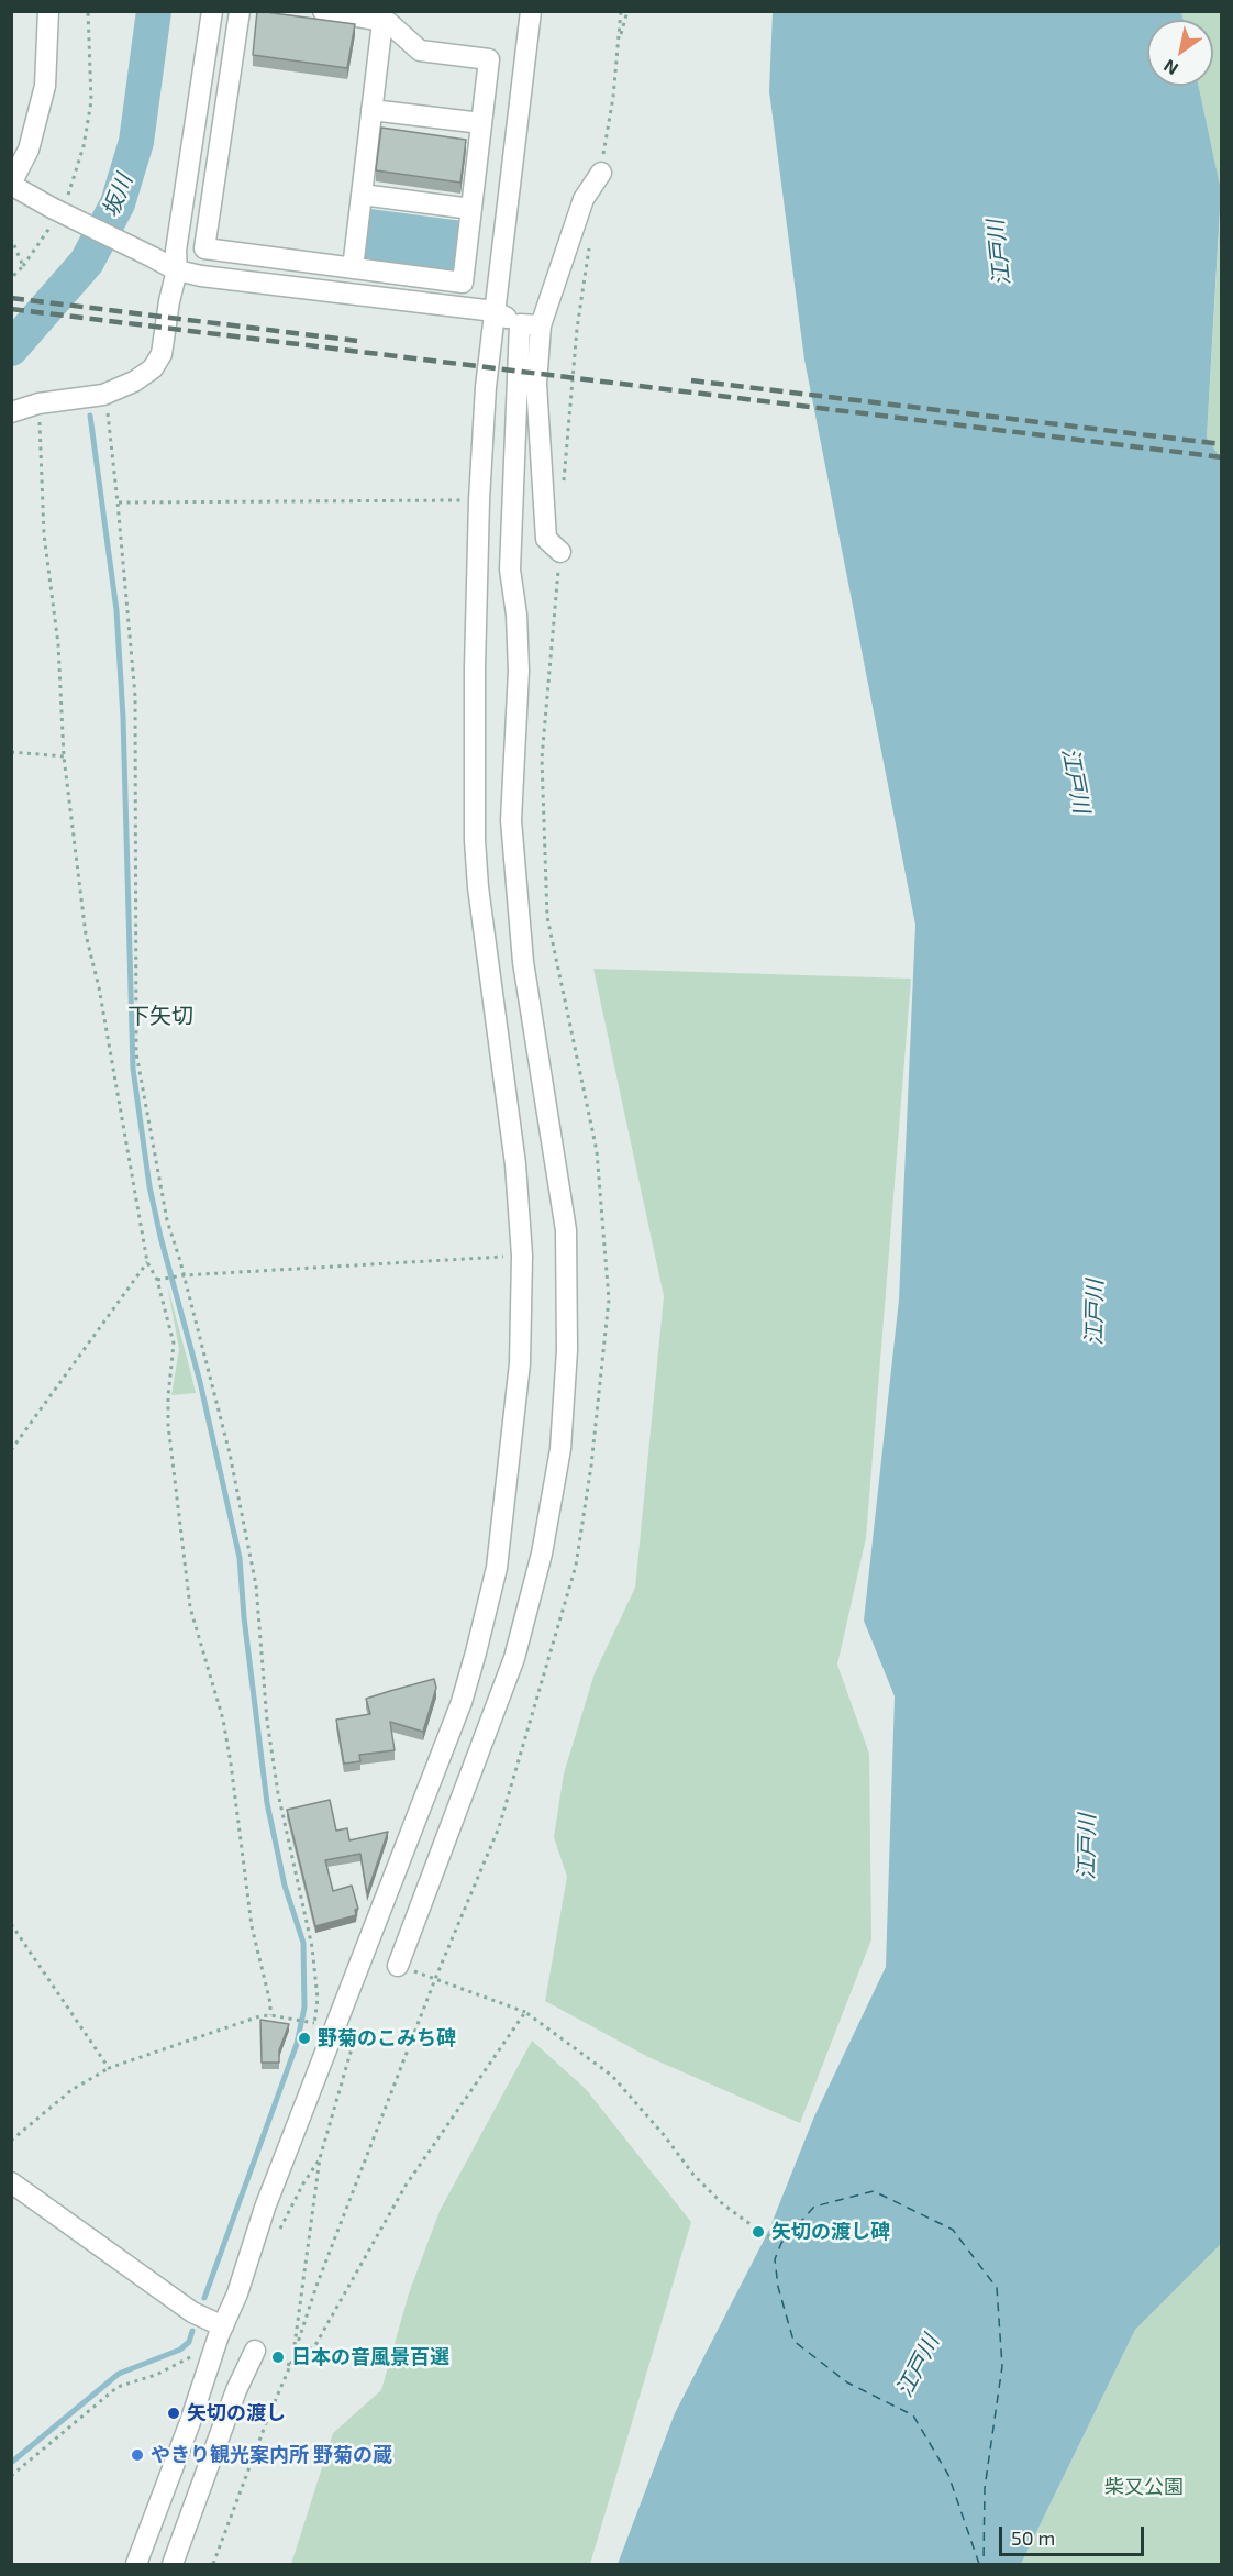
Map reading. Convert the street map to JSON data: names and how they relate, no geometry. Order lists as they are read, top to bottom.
{
  "districts": ["下矢切"],
  "water": ["坂川", "江戸川"],
  "parks": ["柴又公園"],
  "places": [
    "野菊のこみち碑",
    "矢切の渡し碑",
    "日本の音風景百選",
    "矢切の渡し",
    "やきり観光案内所 野菊の蔵"
  ],
  "scale_bar": "50 m",
  "north": "bottom left"
}
